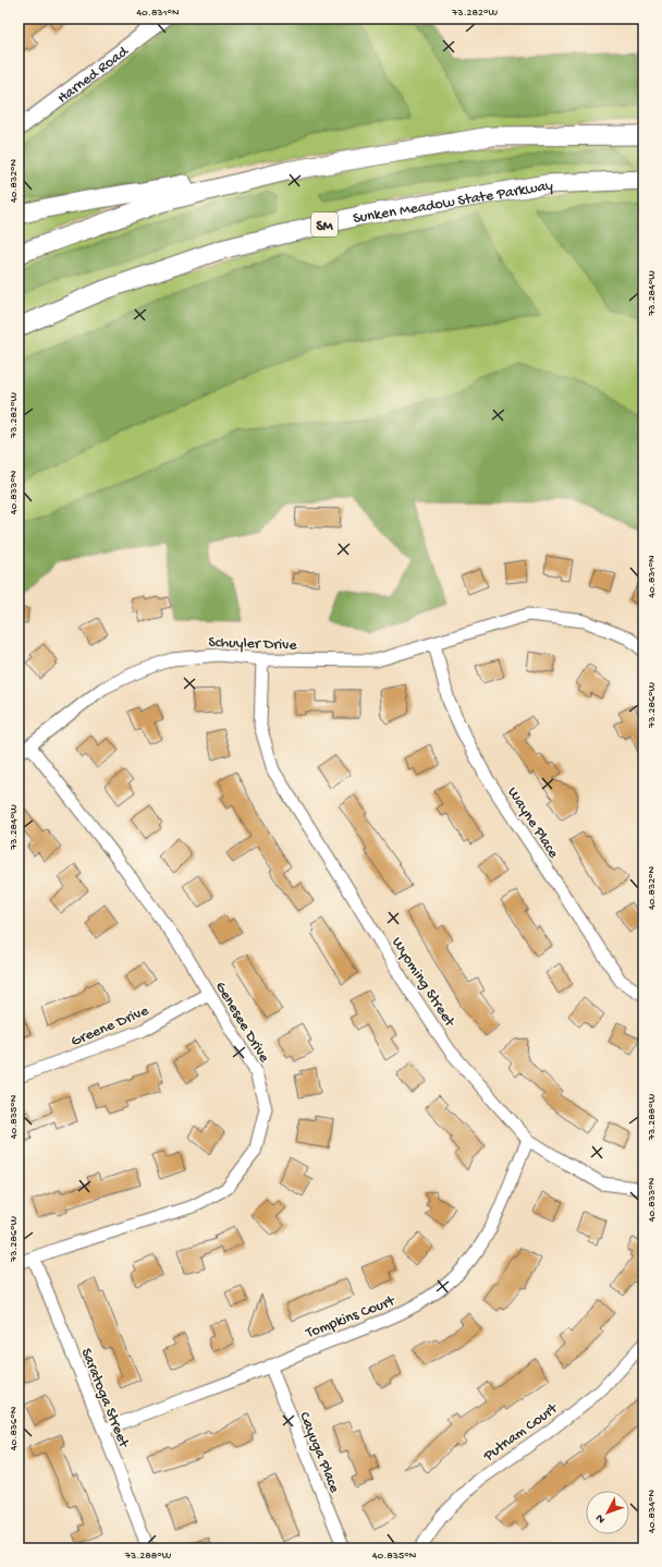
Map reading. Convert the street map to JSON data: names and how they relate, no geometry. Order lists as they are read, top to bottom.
{
  "streets": {
    "highway": ["Sunken Meadow State Parkway", "SM"],
    "main road": ["Harned Road"],
    "street": [
      "Schuyler Drive",
      "Wayne Place",
      "Wyoming Street",
      "Genesee Drive",
      "Greene Drive",
      "Tompkins Court",
      "Saratoga Street",
      "Putnam Court",
      "Cayuga Place"
    ]
  },
  "crossings": [
    ["Schuyler Drive", "Wayne Place"],
    ["Schuyler Drive", "Wyoming Street"],
    ["Schuyler Drive", "Genesee Drive"],
    ["Wyoming Street", "Tompkins Court"],
    ["Genesee Drive", "Greene Drive"],
    ["Genesee Drive", "Saratoga Street"],
    ["Tompkins Court", "Saratoga Street"],
    ["Tompkins Court", "Cayuga Place"]
  ],
  "north": "bottom left",
  "coordinates": [
    "40.831°N",
    "73.282°W",
    "40.832°N",
    "73.284°W",
    "40.833°N",
    "73.286°W",
    "40.835°N",
    "73.288°W",
    "40.836°N",
    "40.834°N"
  ]
}
